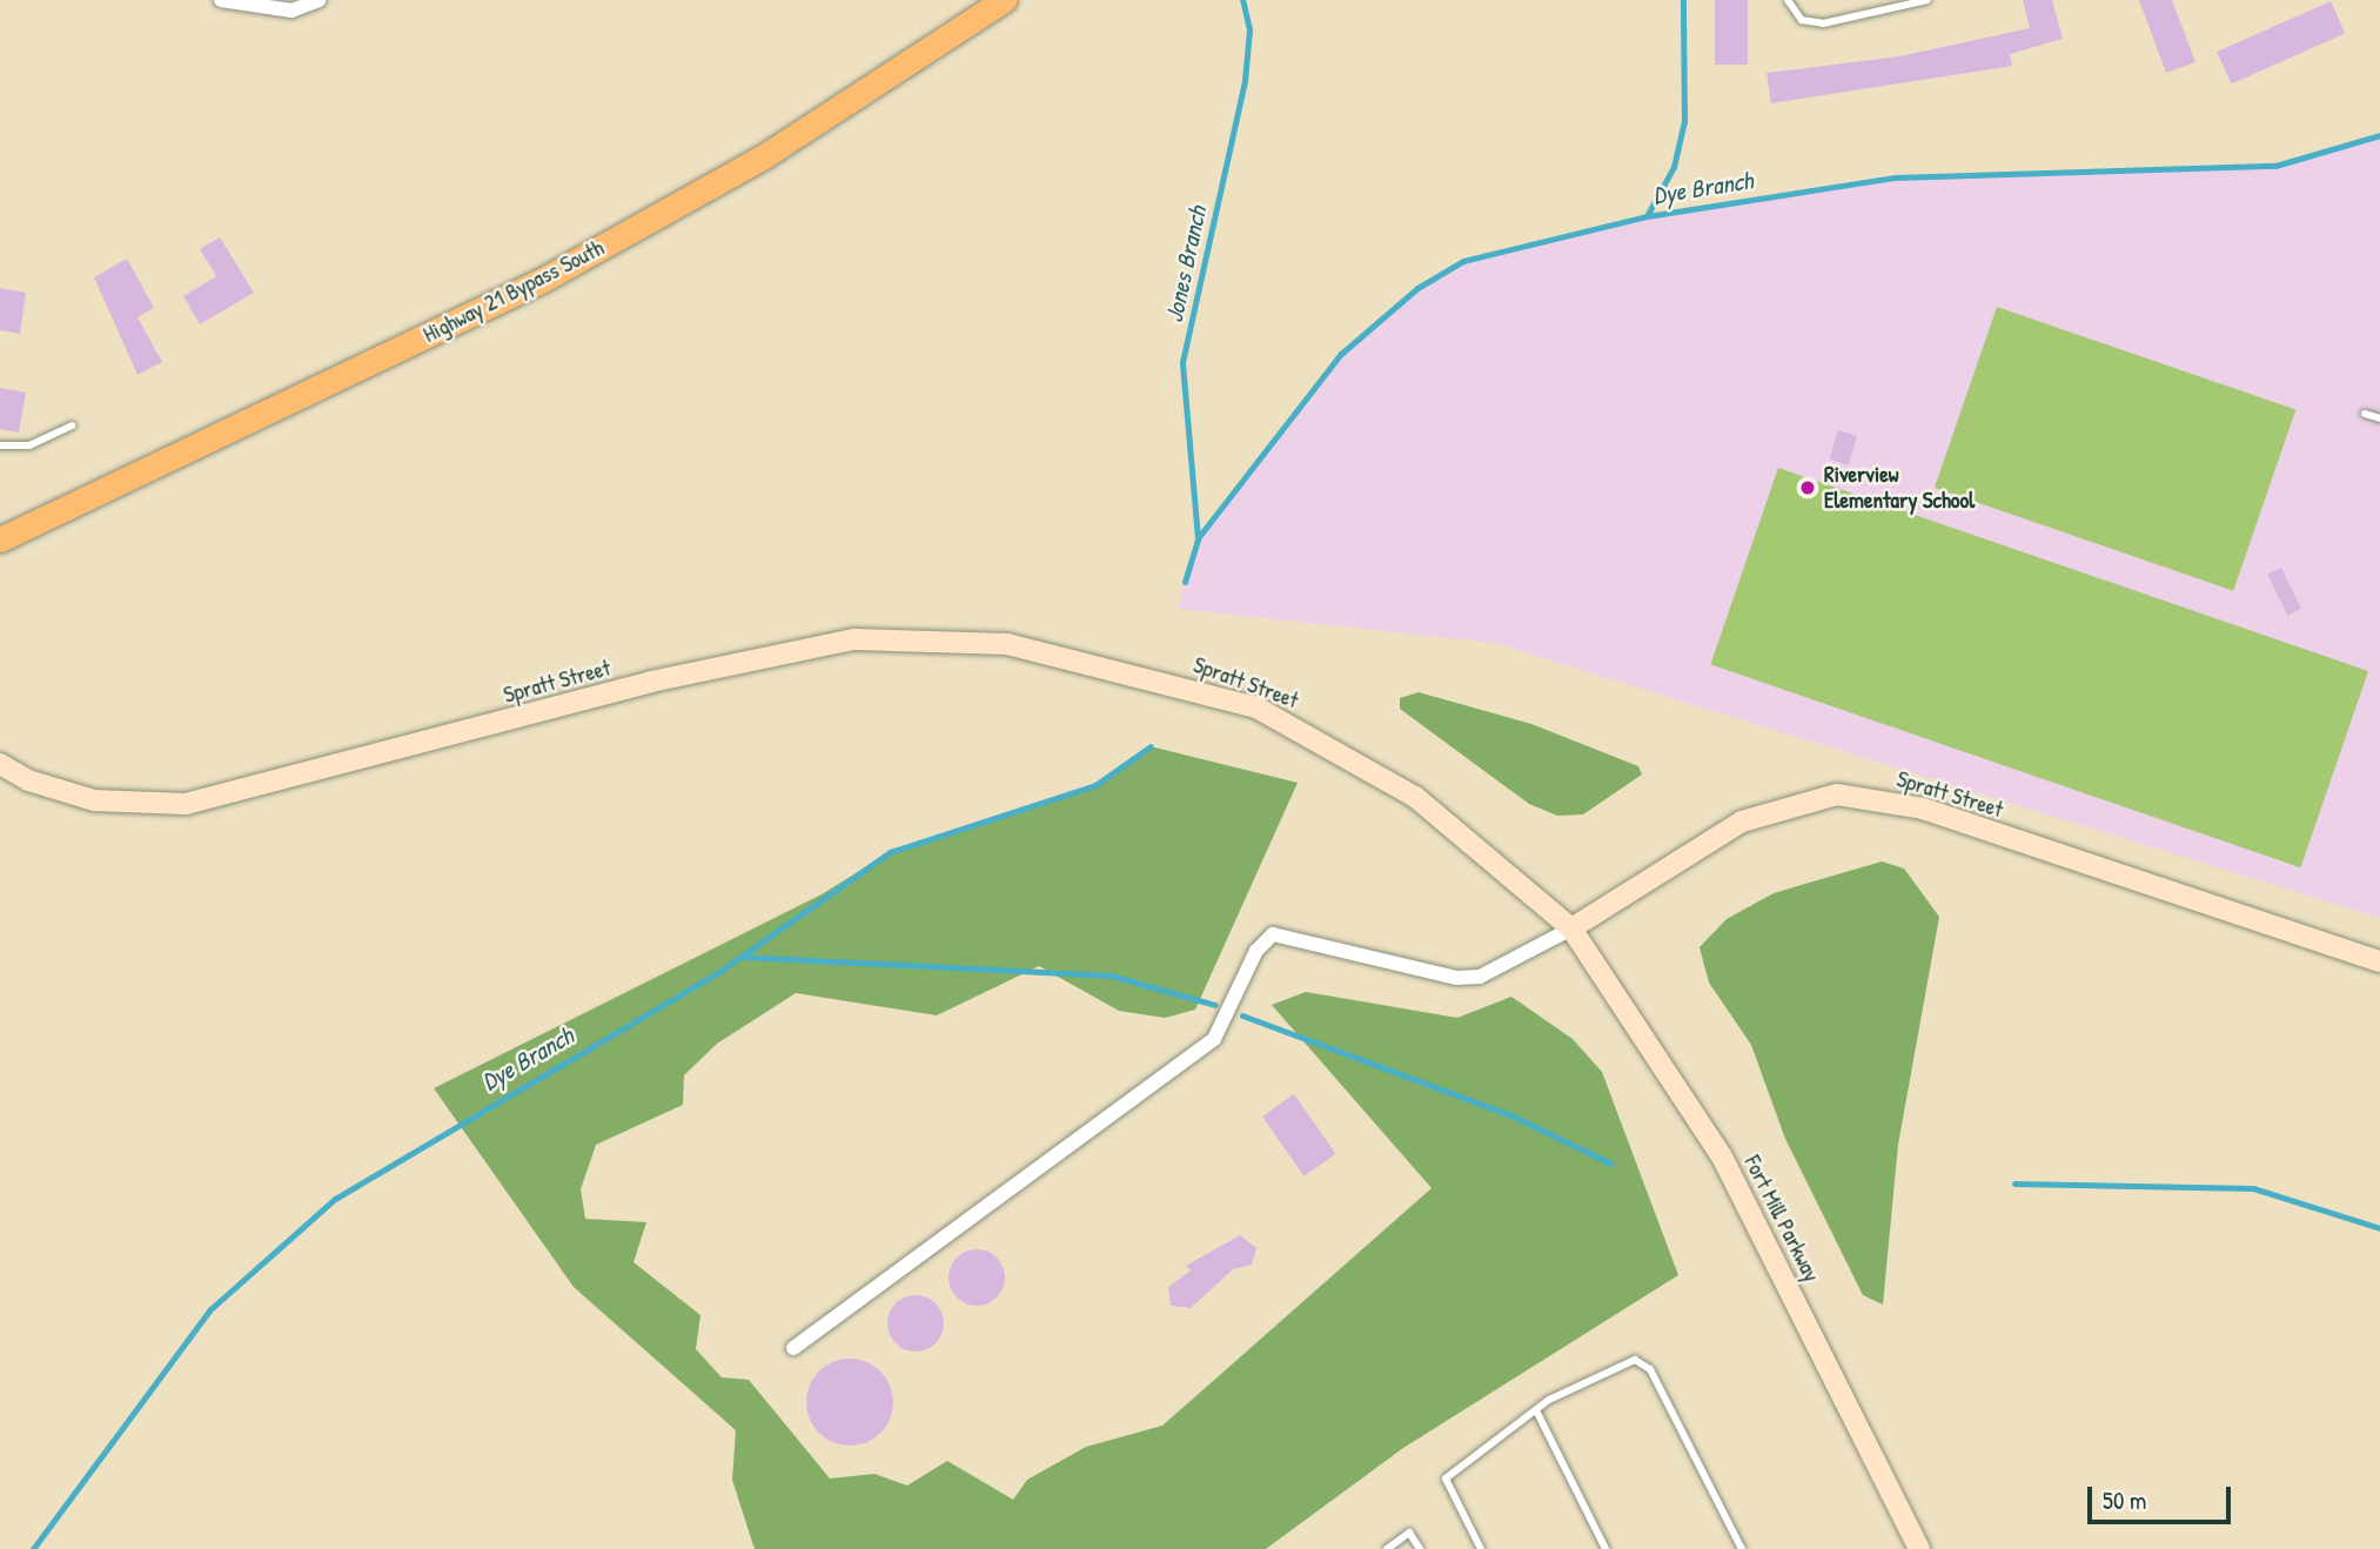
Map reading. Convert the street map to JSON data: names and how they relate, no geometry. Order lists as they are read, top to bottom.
{
  "streets": {
    "main road": ["Highway 21 Bypass South", "Spratt Street", "Fort Mill Parkway"]
  },
  "crossings": [
    ["Spratt Street", "Fort Mill Parkway"]
  ],
  "water": ["Dye Branch", "Jones Branch"],
  "places": ["Riverview Elementary School"],
  "scale_bar": "50 m"
}
